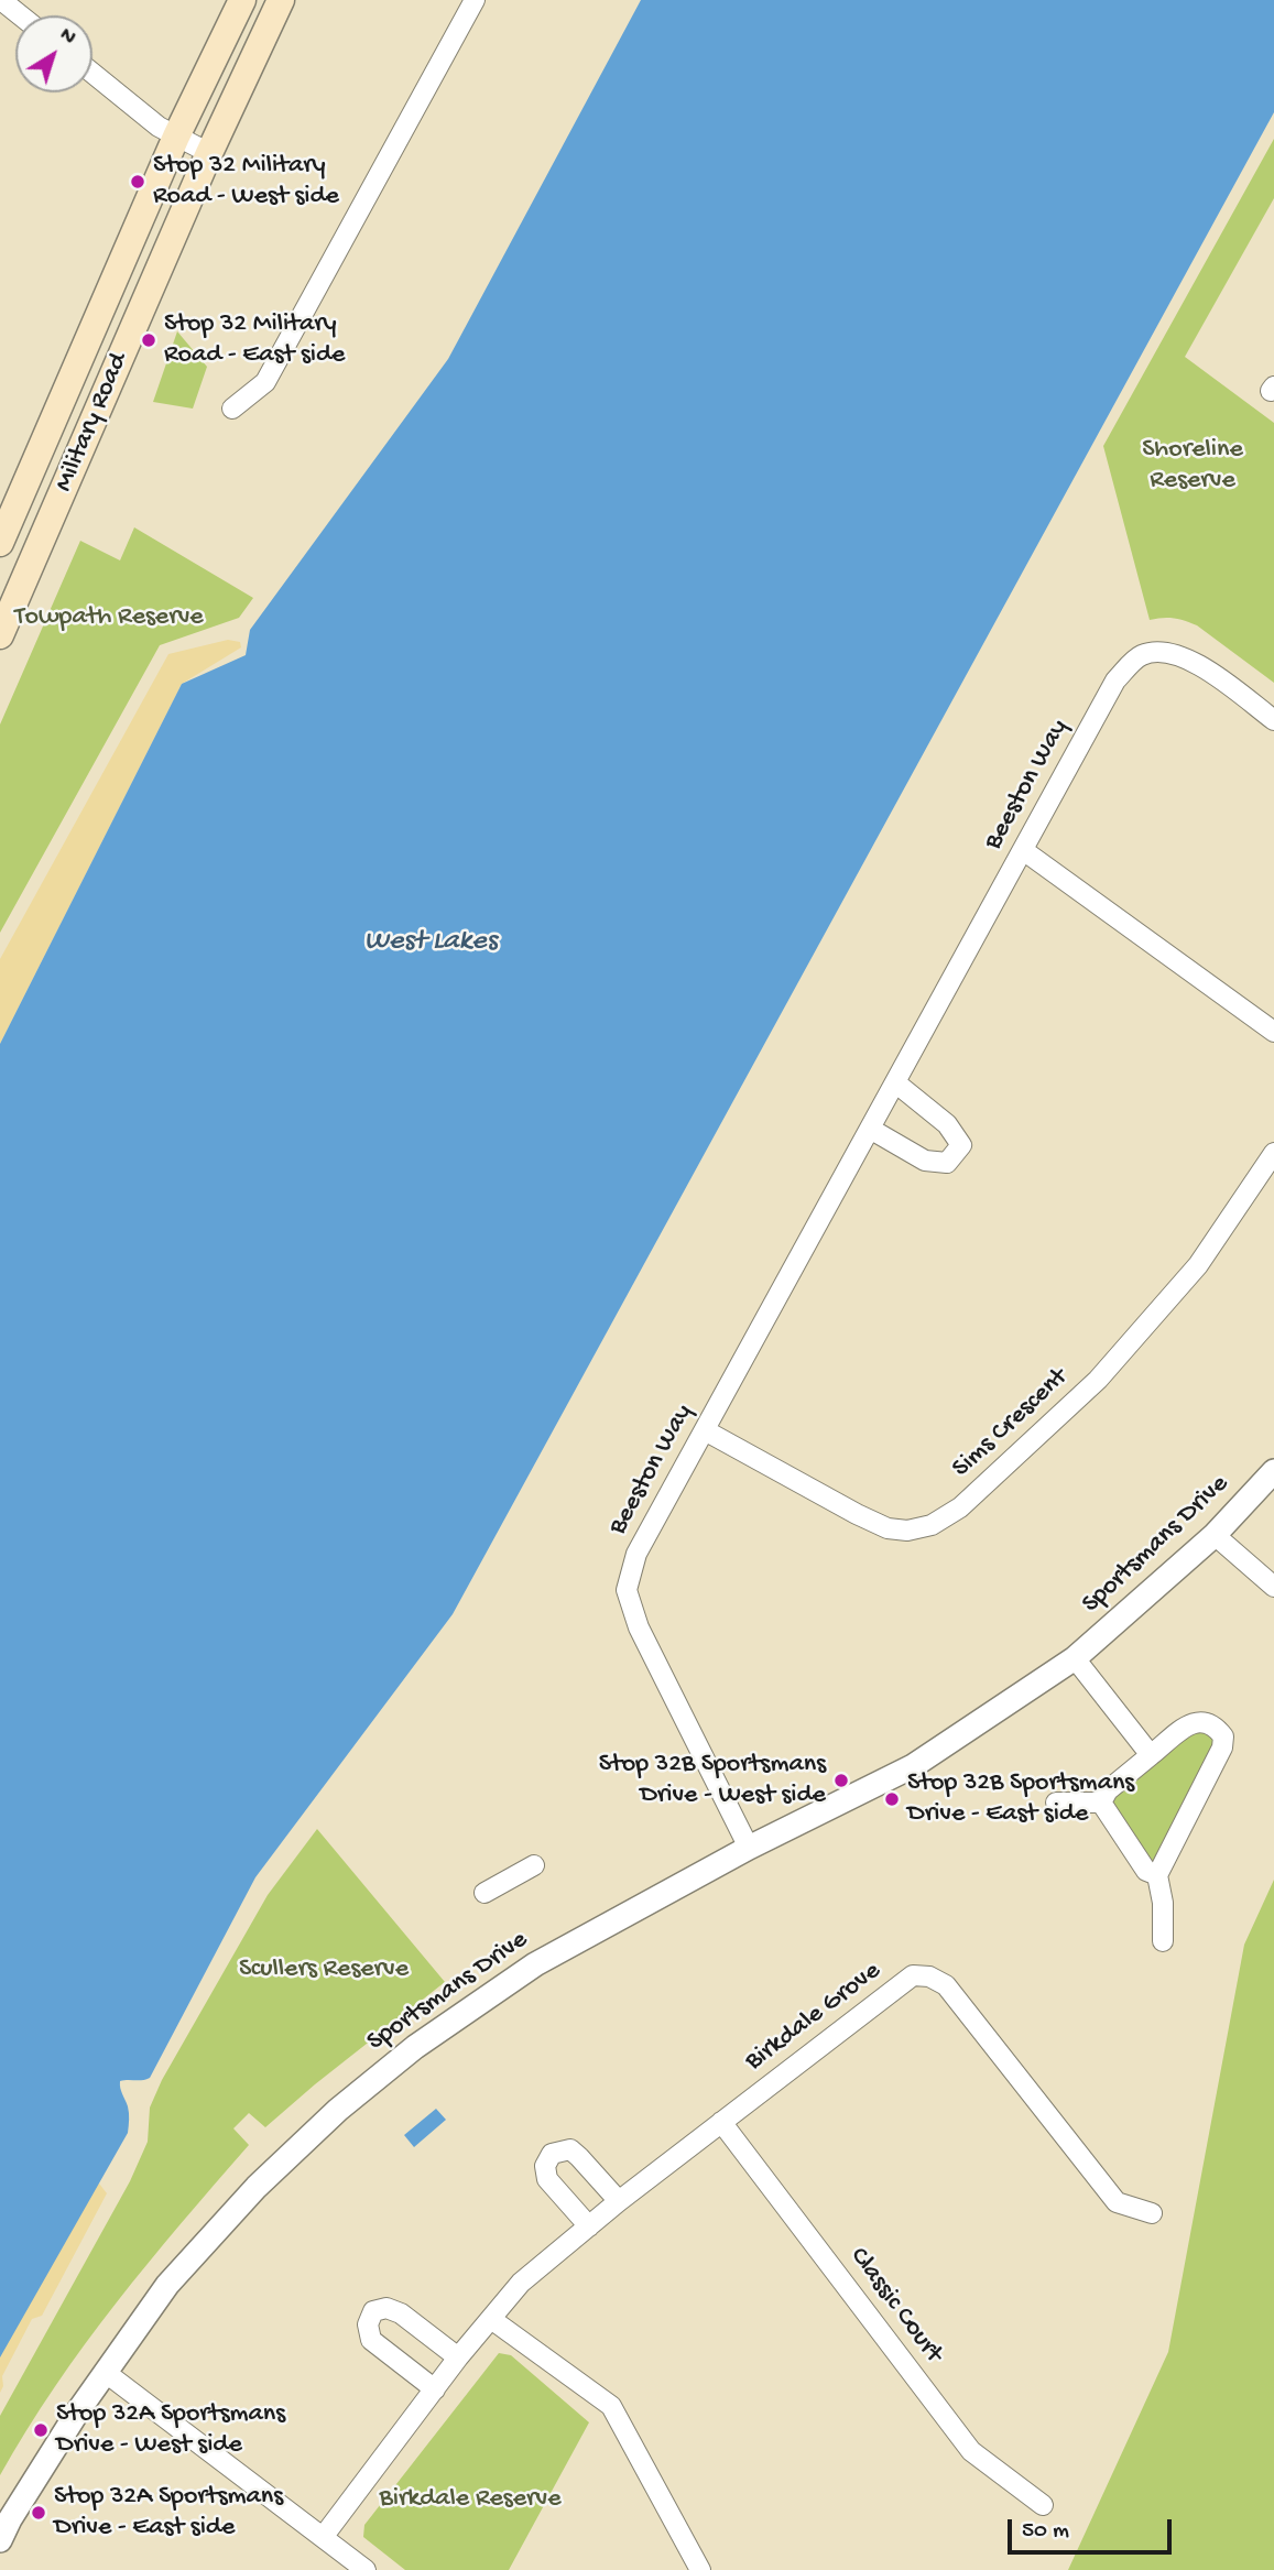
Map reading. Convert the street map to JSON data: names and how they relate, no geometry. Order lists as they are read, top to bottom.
{
  "streets": {
    "main road": ["Military Road"],
    "street": [
      "Beeston Way",
      "Sims Crescent",
      "Sportsmans Drive",
      "Birkdale Grove",
      "Classic Court"
    ]
  },
  "crossings": [
    ["Beeston Way", "Sims Crescent"],
    ["Beeston Way", "Sportsmans Drive"],
    ["Birkdale Grove", "Classic Court"]
  ],
  "water": ["West Lakes"],
  "parks": [
    "Shoreline Reserve",
    "Towpath Reserve",
    "Scullers Reserve",
    "Birkdale Reserve"
  ],
  "places": [
    "Stop 32 Military Road - West side",
    "Stop 32 Military Road - East side",
    "Stop 32B Sportsmans Drive - West side",
    "Stop 32B Sportsmans Drive - East side",
    "Stop 32A Sportsmans Drive - West side",
    "Stop 32A Sportsmans Drive - East side"
  ],
  "scale_bar": "50 m",
  "north": "top right"
}
